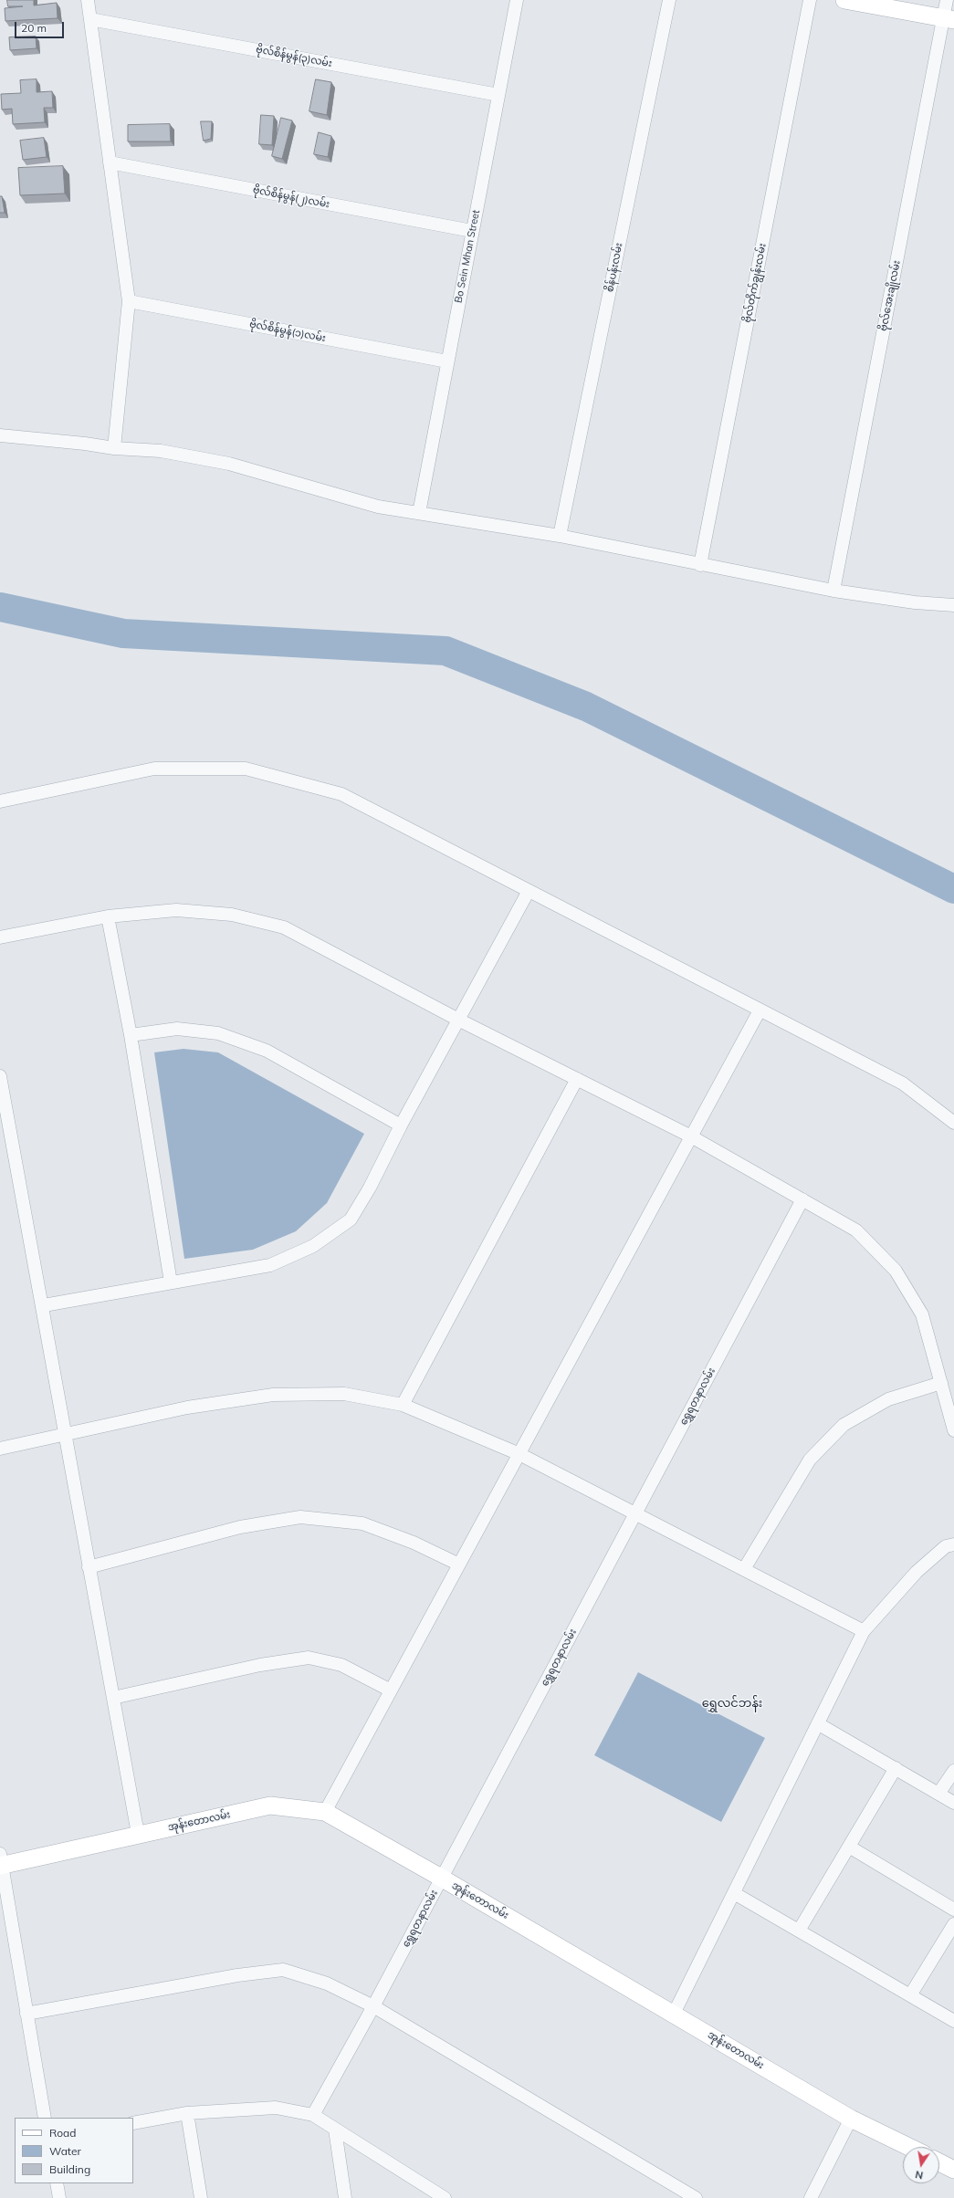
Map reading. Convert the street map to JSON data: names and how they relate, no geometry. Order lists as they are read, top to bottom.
{
  "streets": {
    "street": [
      "ဗိုလ်စိန်မွန်(၃)လမ်း",
      "ဗိုလ်စိန်မွန်(၂)လမ်း",
      "Bo Sein Mhan Street",
      "စိန်ပန်းလမ်း",
      "ဗိုလ်တိုက်ချွန်းလမ်း",
      "ဗိုလ်အေးချိုလမ်း",
      "ဗိုလ်စိန်မွန်(၁)လမ်း",
      "ရွှေရတနာလမ်း",
      "အုန်းတောလမ်း"
    ]
  },
  "crossings": [
    ["ဗိုလ်စိန်မွန်(၃)လမ်း", "Bo Sein Mhan Street"],
    ["ဗိုလ်စိန်မွန်(၂)လမ်း", "Bo Sein Mhan Street"],
    ["Bo Sein Mhan Street", "ဗိုလ်စိန်မွန်(၁)လမ်း"],
    ["ရွှေရတနာလမ်း", "အုန်းတောလမ်း"]
  ],
  "districts": ["ရွှေလင်ဘန်း"],
  "legend": ["Road", "Water", "Building"],
  "scale_bar": "20 m",
  "north": "bottom"
}
